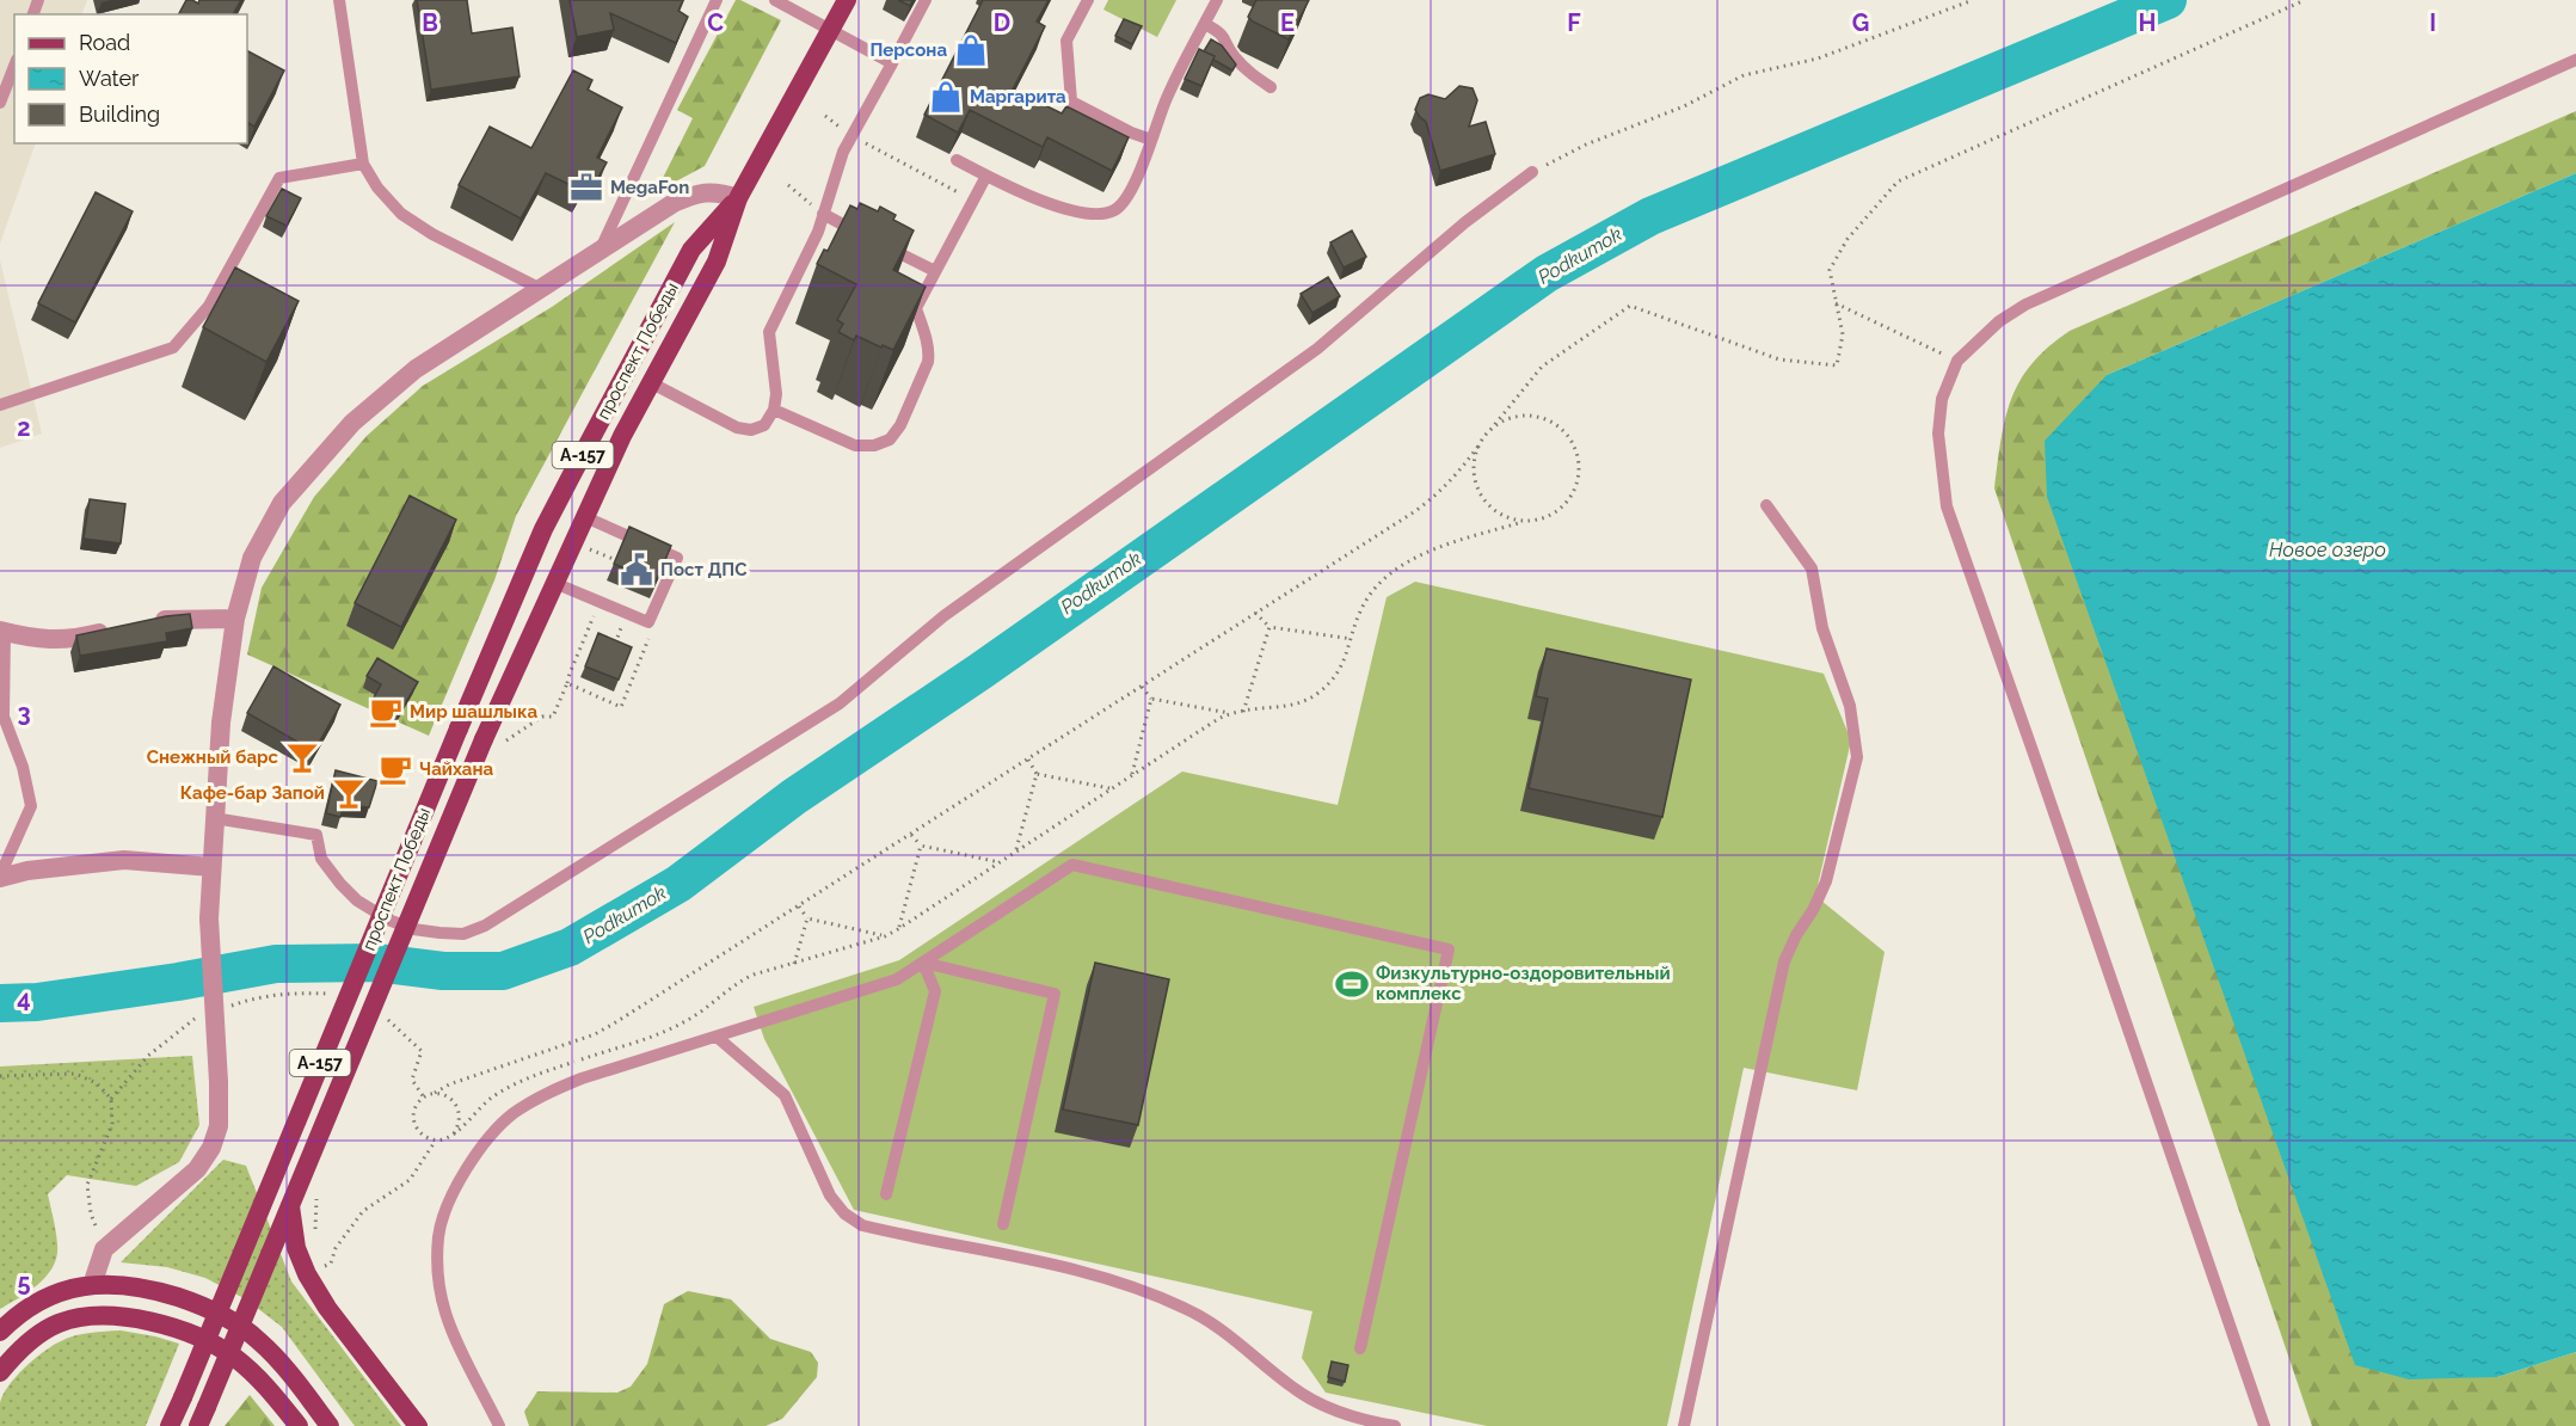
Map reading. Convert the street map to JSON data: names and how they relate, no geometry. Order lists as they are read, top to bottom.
{
  "streets": {
    "main road": ["проспект Победы", "А-157"]
  },
  "water": ["Podkumok", "Новое озеро"],
  "places": {
    "shop": ["Персона", "Маргарита"],
    "office": ["MegaFon"],
    "public building": ["Пост ДПС"],
    "cafe": ["Мир шашлыка", "Чайхана"],
    "bar": ["Снежный барс", "Кафе-бар Запой"],
    "sports": ["Физкультурно-оздоровительный комплекс"]
  },
  "legend": ["Road", "Water", "Building"],
  "grid": {
    "columns": [
      "B",
      "C",
      "D",
      "E",
      "F",
      "G",
      "H",
      "I"
    ],
    "rows": [
      "2",
      "3",
      "4",
      "5"
    ]
  }
}
